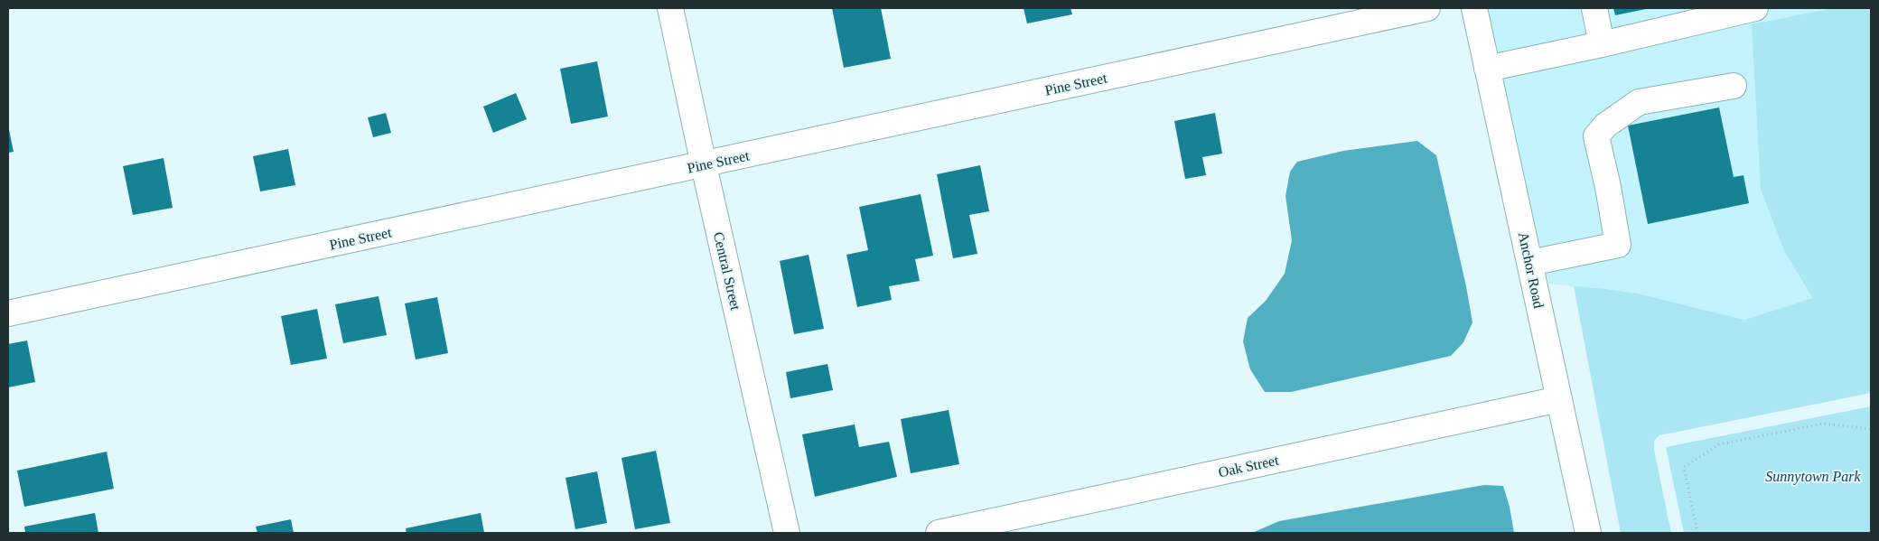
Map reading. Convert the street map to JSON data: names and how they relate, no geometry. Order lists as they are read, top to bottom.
{
  "streets": {
    "street": [
      "Pine Street",
      "Anchor Road",
      "Central Street",
      "Oak Street"
    ]
  },
  "crossings": [
    ["Pine Street", "Central Street"],
    ["Anchor Road", "Oak Street"]
  ],
  "parks": ["Sunnytown Park"]
}
